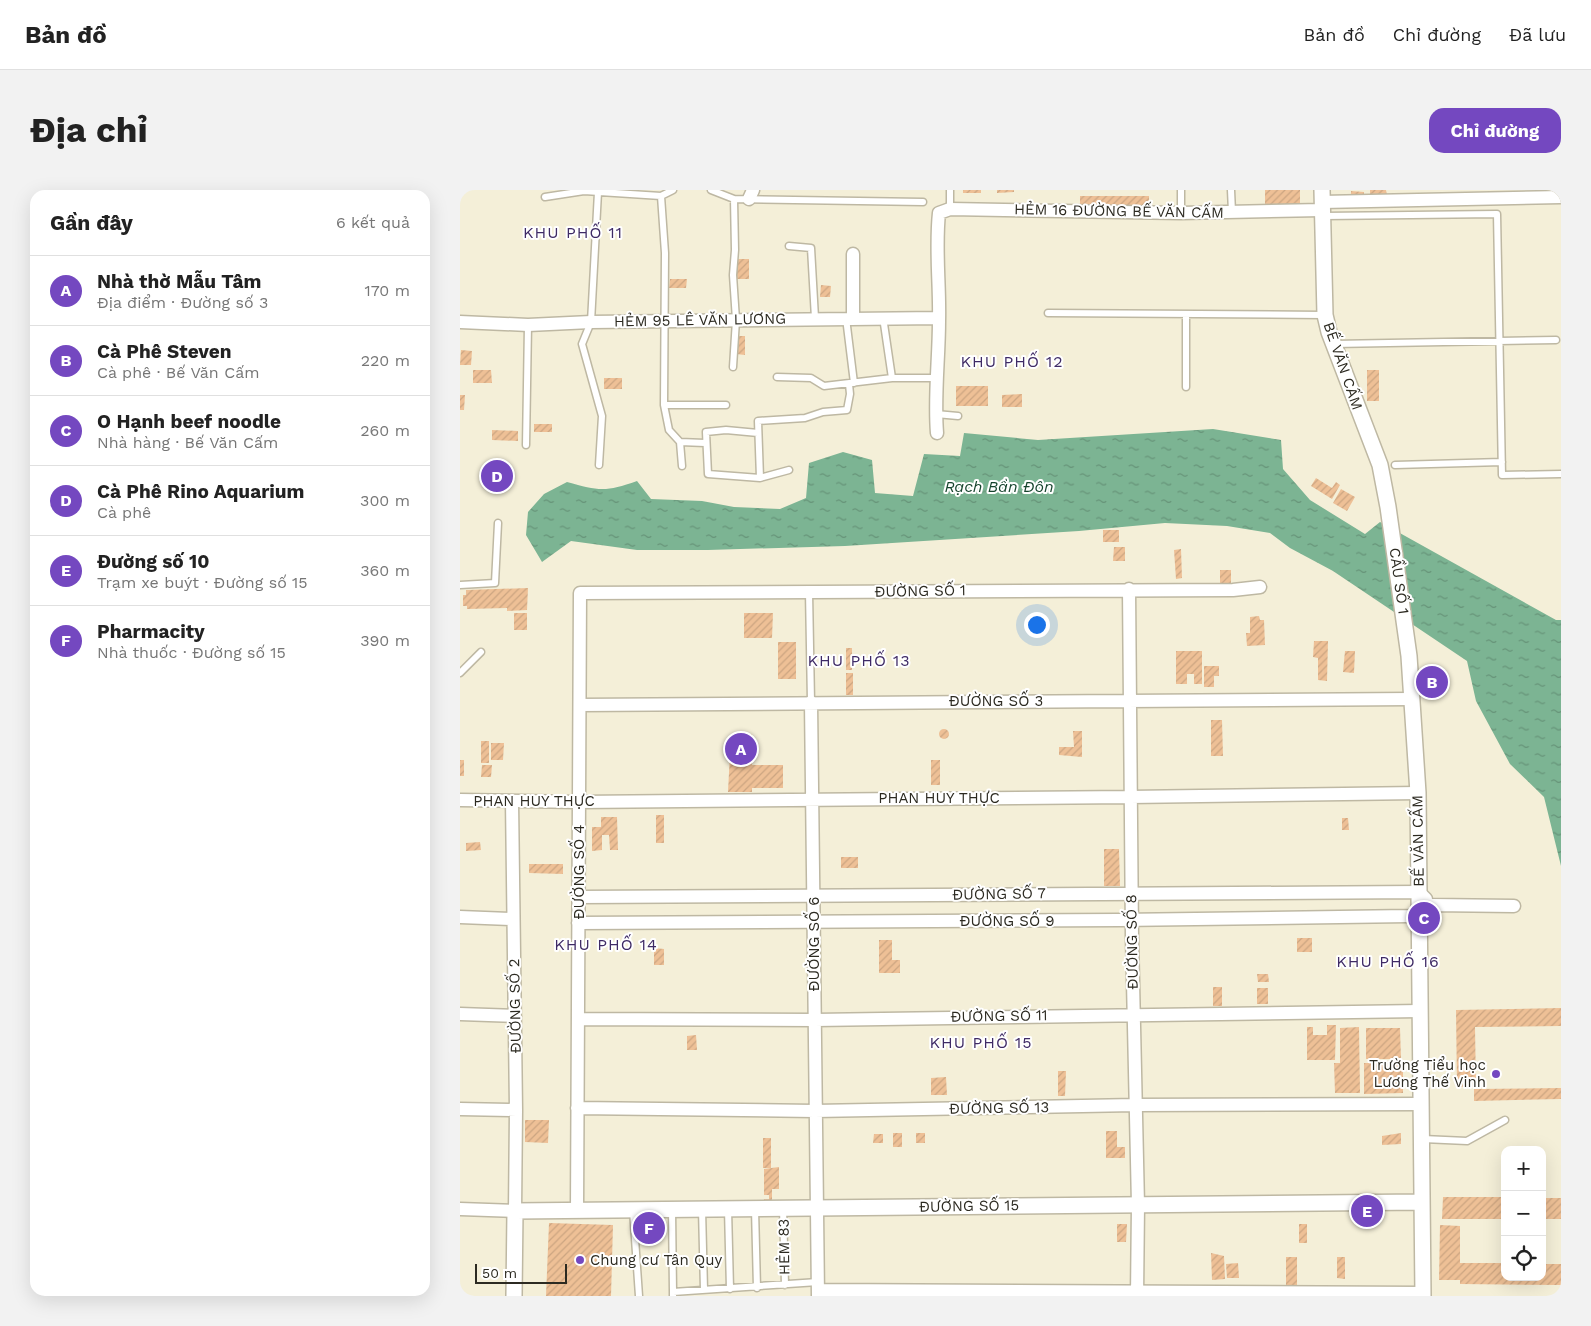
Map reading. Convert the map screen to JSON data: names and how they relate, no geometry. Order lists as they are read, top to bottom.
{
  "streets": {
    "street": [
      "HẺM 16 ĐƯỜNG BẾ VĂN CẤM",
      "HẺM 95 LÊ VĂN LƯƠNG",
      "BẾ VĂN CẤM",
      "CẦU SỐ 1",
      "ĐƯỜNG SỐ 1",
      "ĐƯỜNG SỐ 3",
      "PHAN HUY THỰC",
      "ĐƯỜNG SỐ 4",
      "ĐƯỜNG SỐ 7",
      "ĐƯỜNG SỐ 9",
      "ĐƯỜNG SỐ 8",
      "ĐƯỜNG SỐ 6",
      "ĐƯỜNG SỐ 2",
      "ĐƯỜNG SỐ 11",
      "ĐƯỜNG SỐ 13",
      "ĐƯỜNG SỐ 15"
    ],
    "lane": ["HẺM 83"]
  },
  "crossings": [
    ["HẺM 16 ĐƯỜNG BẾ VĂN CẤM", "BẾ VĂN CẤM"],
    ["BẾ VĂN CẤM", "CẦU SỐ 1"],
    ["BẾ VĂN CẤM", "ĐƯỜNG SỐ 3"],
    ["BẾ VĂN CẤM", "PHAN HUY THỰC"],
    ["BẾ VĂN CẤM", "ĐƯỜNG SỐ 7"],
    ["BẾ VĂN CẤM", "ĐƯỜNG SỐ 9"],
    ["BẾ VĂN CẤM", "ĐƯỜNG SỐ 11"],
    ["BẾ VĂN CẤM", "ĐƯỜNG SỐ 13"],
    ["BẾ VĂN CẤM", "ĐƯỜNG SỐ 15"],
    ["ĐƯỜNG SỐ 1", "ĐƯỜNG SỐ 4"],
    ["ĐƯỜNG SỐ 1", "ĐƯỜNG SỐ 8"],
    ["ĐƯỜNG SỐ 1", "ĐƯỜNG SỐ 6"],
    ["ĐƯỜNG SỐ 3", "ĐƯỜNG SỐ 4"],
    ["ĐƯỜNG SỐ 3", "ĐƯỜNG SỐ 8"],
    ["ĐƯỜNG SỐ 3", "ĐƯỜNG SỐ 6"],
    ["PHAN HUY THỰC", "ĐƯỜNG SỐ 4"],
    ["PHAN HUY THỰC", "ĐƯỜNG SỐ 8"],
    ["PHAN HUY THỰC", "ĐƯỜNG SỐ 6"],
    ["PHAN HUY THỰC", "ĐƯỜNG SỐ 2"],
    ["ĐƯỜNG SỐ 4", "ĐƯỜNG SỐ 7"],
    ["ĐƯỜNG SỐ 4", "ĐƯỜNG SỐ 9"],
    ["ĐƯỜNG SỐ 4", "ĐƯỜNG SỐ 11"],
    ["ĐƯỜNG SỐ 4", "ĐƯỜNG SỐ 13"],
    ["ĐƯỜNG SỐ 4", "ĐƯỜNG SỐ 15"],
    ["ĐƯỜNG SỐ 7", "ĐƯỜNG SỐ 8"],
    ["ĐƯỜNG SỐ 7", "ĐƯỜNG SỐ 6"],
    ["ĐƯỜNG SỐ 9", "ĐƯỜNG SỐ 8"],
    ["ĐƯỜNG SỐ 9", "ĐƯỜNG SỐ 6"],
    ["ĐƯỜNG SỐ 8", "ĐƯỜNG SỐ 11"],
    ["ĐƯỜNG SỐ 8", "ĐƯỜNG SỐ 13"],
    ["ĐƯỜNG SỐ 8", "ĐƯỜNG SỐ 15"],
    ["ĐƯỜNG SỐ 6", "ĐƯỜNG SỐ 11"],
    ["ĐƯỜNG SỐ 6", "ĐƯỜNG SỐ 13"],
    ["ĐƯỜNG SỐ 6", "ĐƯỜNG SỐ 15"],
    ["ĐƯỜNG SỐ 2", "ĐƯỜNG SỐ 15"],
    ["ĐƯỜNG SỐ 15", "HẺM 83"]
  ],
  "districts": [
    "KHU PHỐ 11",
    "KHU PHỐ 12",
    "KHU PHỐ 13",
    "KHU PHỐ 14",
    "KHU PHỐ 16",
    "KHU PHỐ 15"
  ],
  "water": ["Rạch Bần Đôn"],
  "places": ["Trường Tiểu học Lương Thế Vinh", "Chung cư Tân Quy"],
  "scale_bar": "50 m",
  "page": {
    "header": "Bản đồ",
    "nav": ["Bản đồ", "Chỉ đường", "Đã lưu"],
    "buttons": "Chỉ đường",
    "title": "Địa chỉ",
    "heading": ["Gần đây", "6 kết quả"],
    "list": [
      {
        "mark": "A",
        "name": "Nhà thờ Mẫu Tâm",
        "note": "Địa điểm · Đường số 3",
        "value": "170 m"
      },
      {
        "mark": "B",
        "name": "Cà Phê Steven",
        "note": "Cà phê · Bế Văn Cấm",
        "value": "220 m"
      },
      {
        "mark": "C",
        "name": "O Hạnh beef noodle",
        "note": "Nhà hàng · Bế Văn Cấm",
        "value": "260 m"
      },
      {
        "mark": "D",
        "name": "Cà Phê Rino Aquarium",
        "note": "Cà phê",
        "value": "300 m"
      },
      {
        "mark": "E",
        "name": "Đường số 10",
        "note": "Trạm xe buýt · Đường số 15",
        "value": "360 m"
      },
      {
        "mark": "F",
        "name": "Pharmacity",
        "note": "Nhà thuốc · Đường số 15",
        "value": "390 m"
      }
    ],
    "pins": [
      "D",
      "B",
      "A",
      "C",
      "E",
      "F"
    ],
    "map_buttons": ["+", "−"],
    "scale": "50 m"
  }
}
